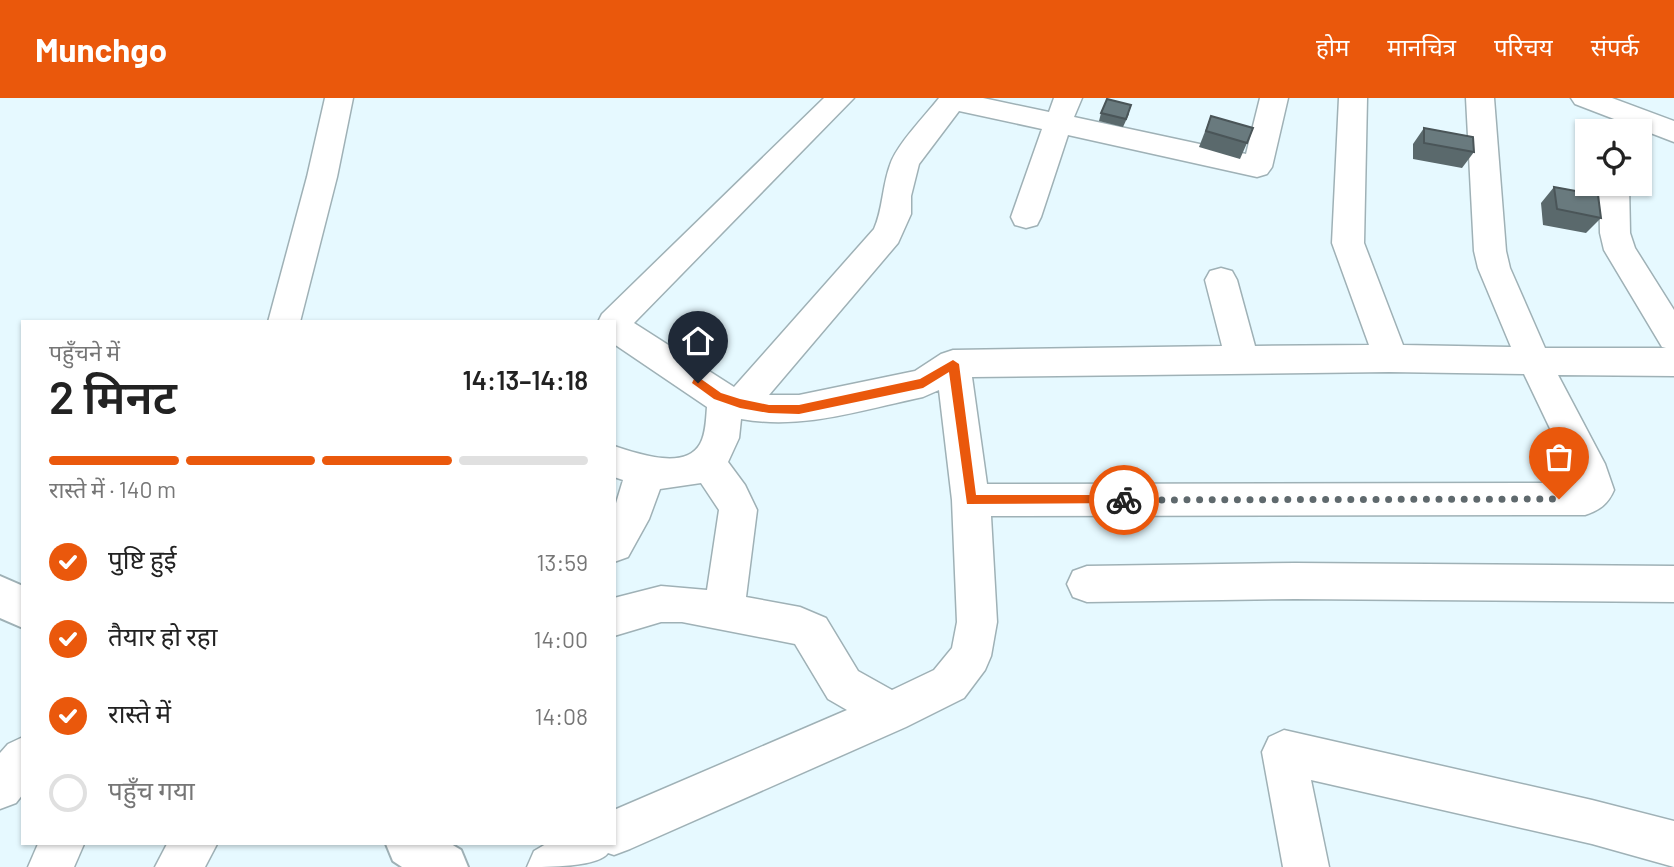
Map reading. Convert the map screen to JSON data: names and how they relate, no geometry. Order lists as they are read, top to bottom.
{
  "page": {
    "header": "Munchgo",
    "nav": [
      "होम",
      "मानचित्र",
      "परिचय",
      "संपर्क"
    ],
    "heading": ["2 मिनट", "पहुँचने में", "14:13–14:18"],
    "bar": "रास्ते में · 140 m",
    "list": [
      ["पुष्टि हुई", "13:59"],
      ["तैयार हो रहा", "14:00"],
      ["रास्ते में", "14:08"],
      "पहुँच गया"
    ]
  }
}
